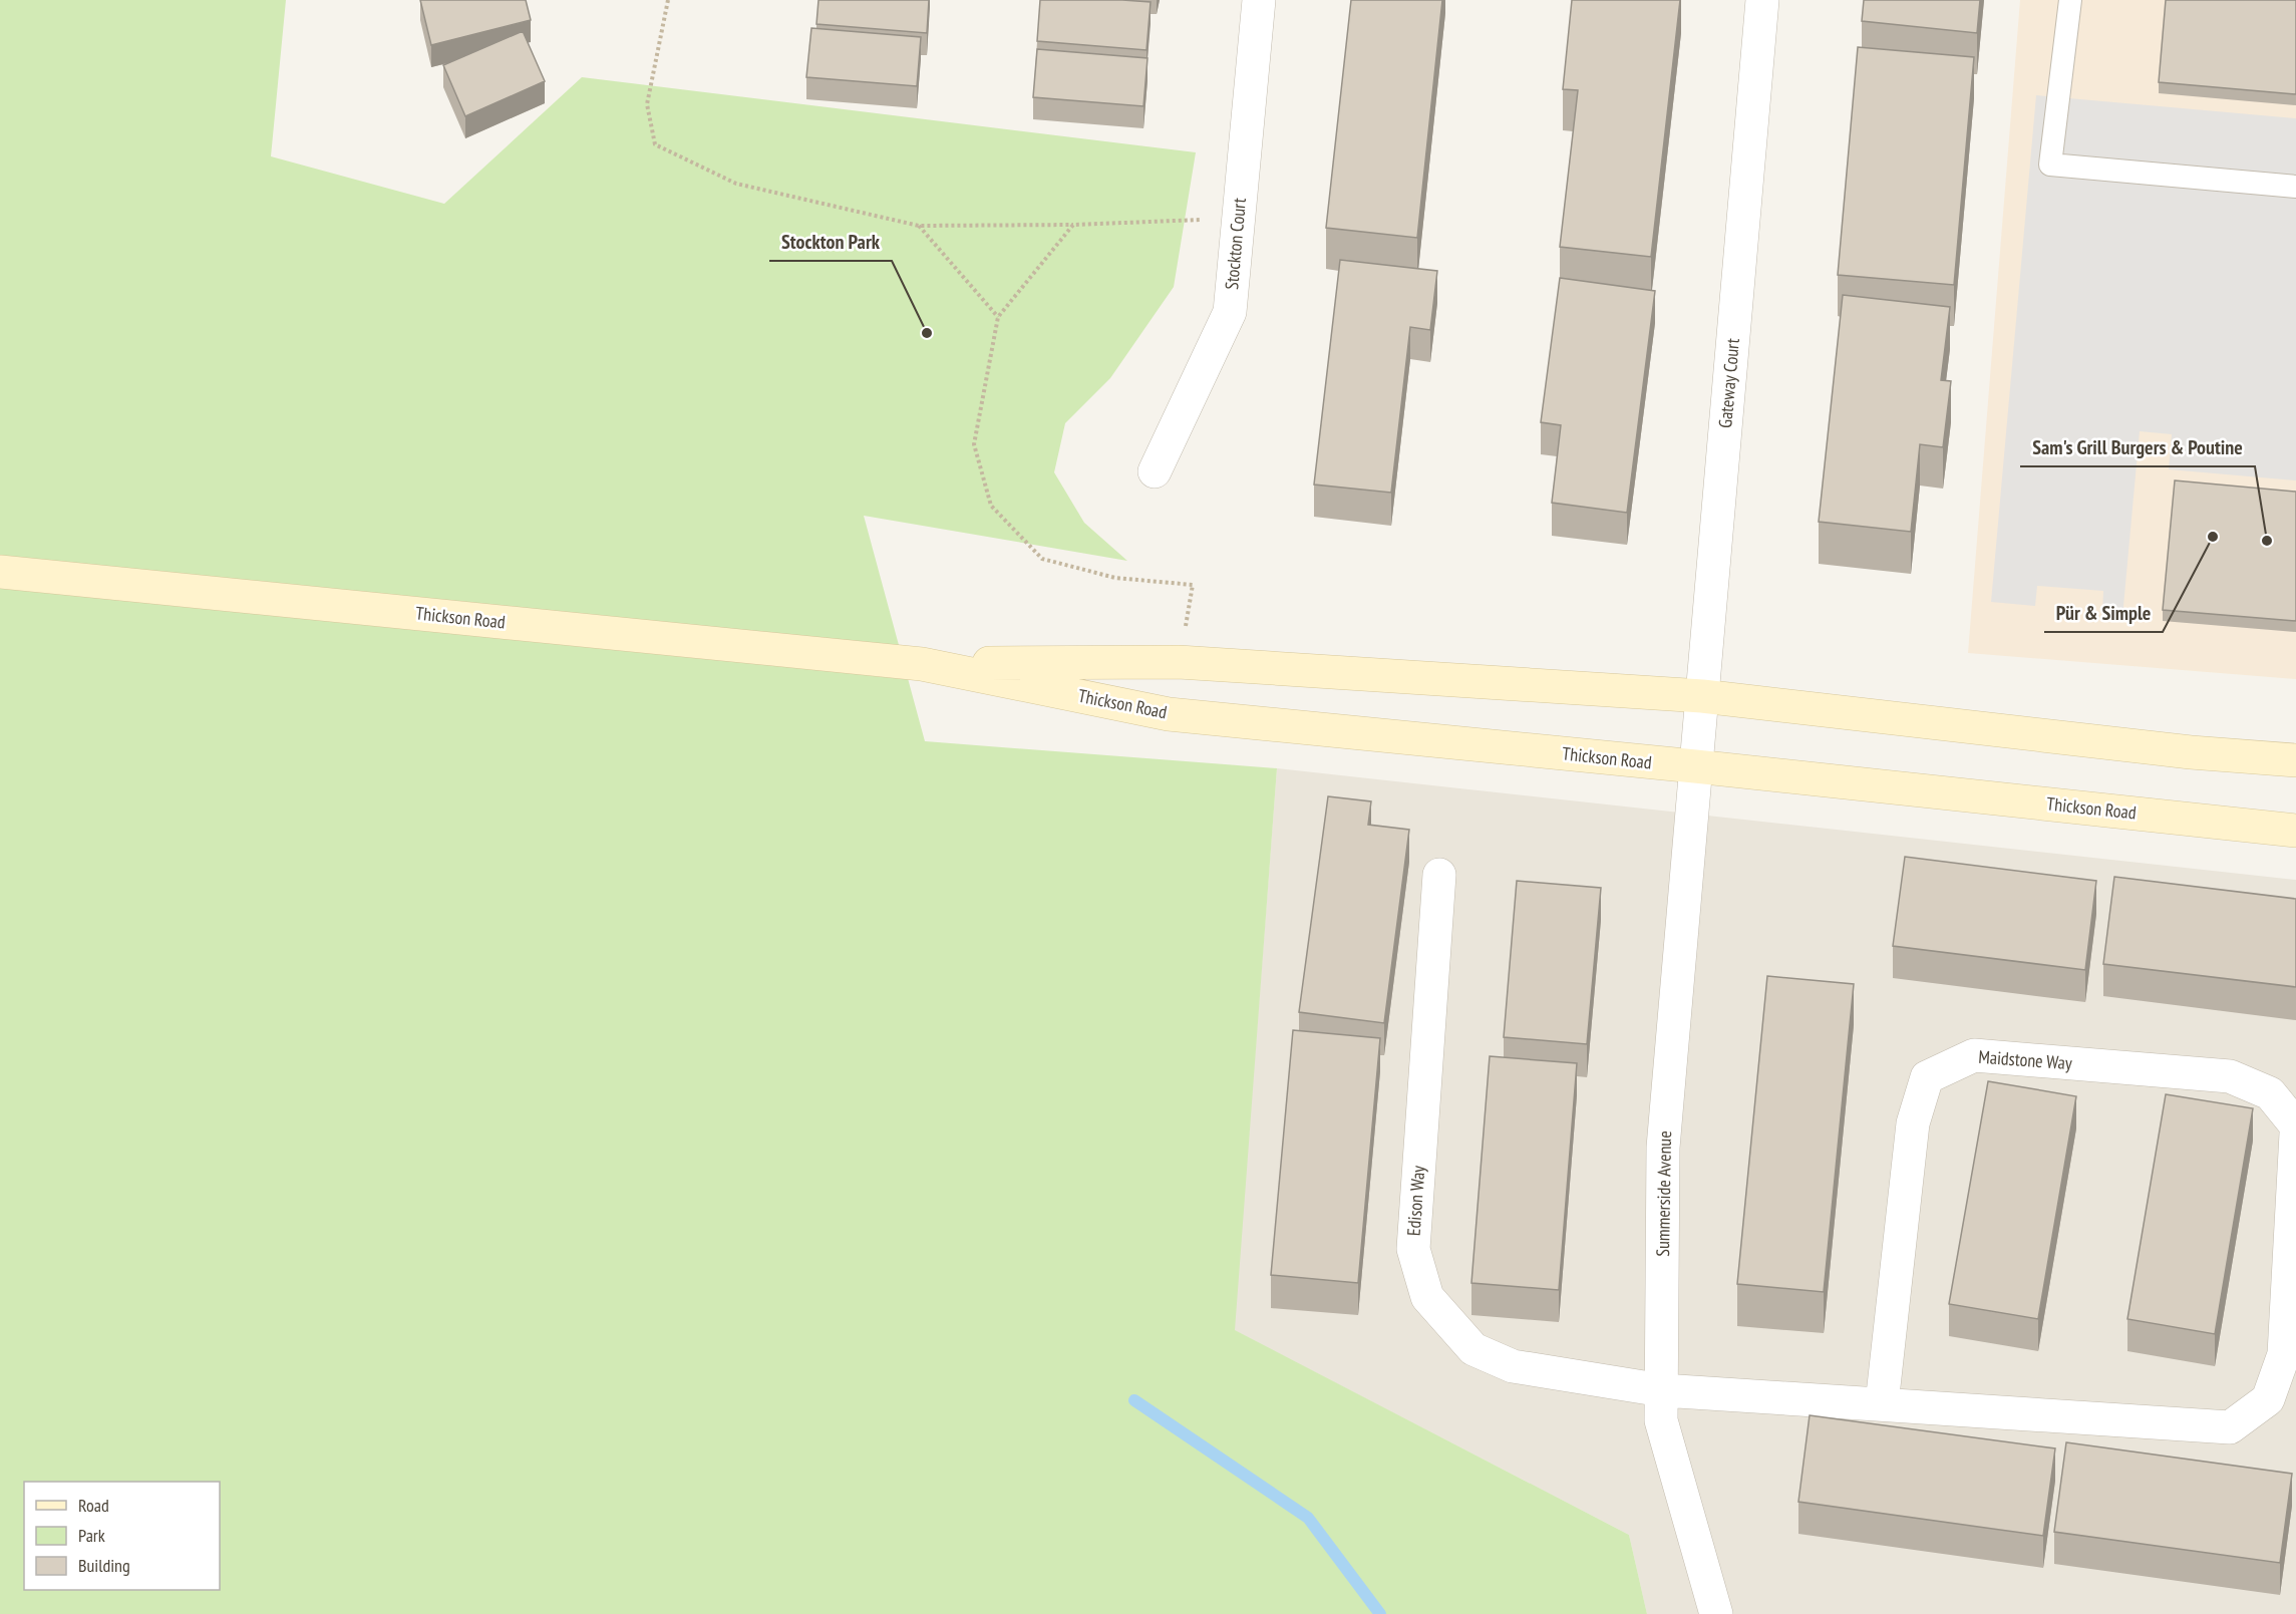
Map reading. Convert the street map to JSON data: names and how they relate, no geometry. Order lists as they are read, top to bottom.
{
  "streets": {
    "main road": ["Thickson Road"],
    "street": [
      "Stockton Court",
      "Gateway Court",
      "Maidstone Way",
      "Summerside Avenue",
      "Edison Way"
    ]
  },
  "crossings": [
    ["Gateway Court", "Thickson Road"],
    ["Gateway Court", "Summerside Avenue"],
    ["Thickson Road", "Summerside Avenue"],
    ["Summerside Avenue", "Edison Way"]
  ],
  "places": ["Stockton Park", "Pür & Simple", "Sam's Grill Burgers & Poutine"],
  "legend": ["Road", "Park", "Building"]
}
